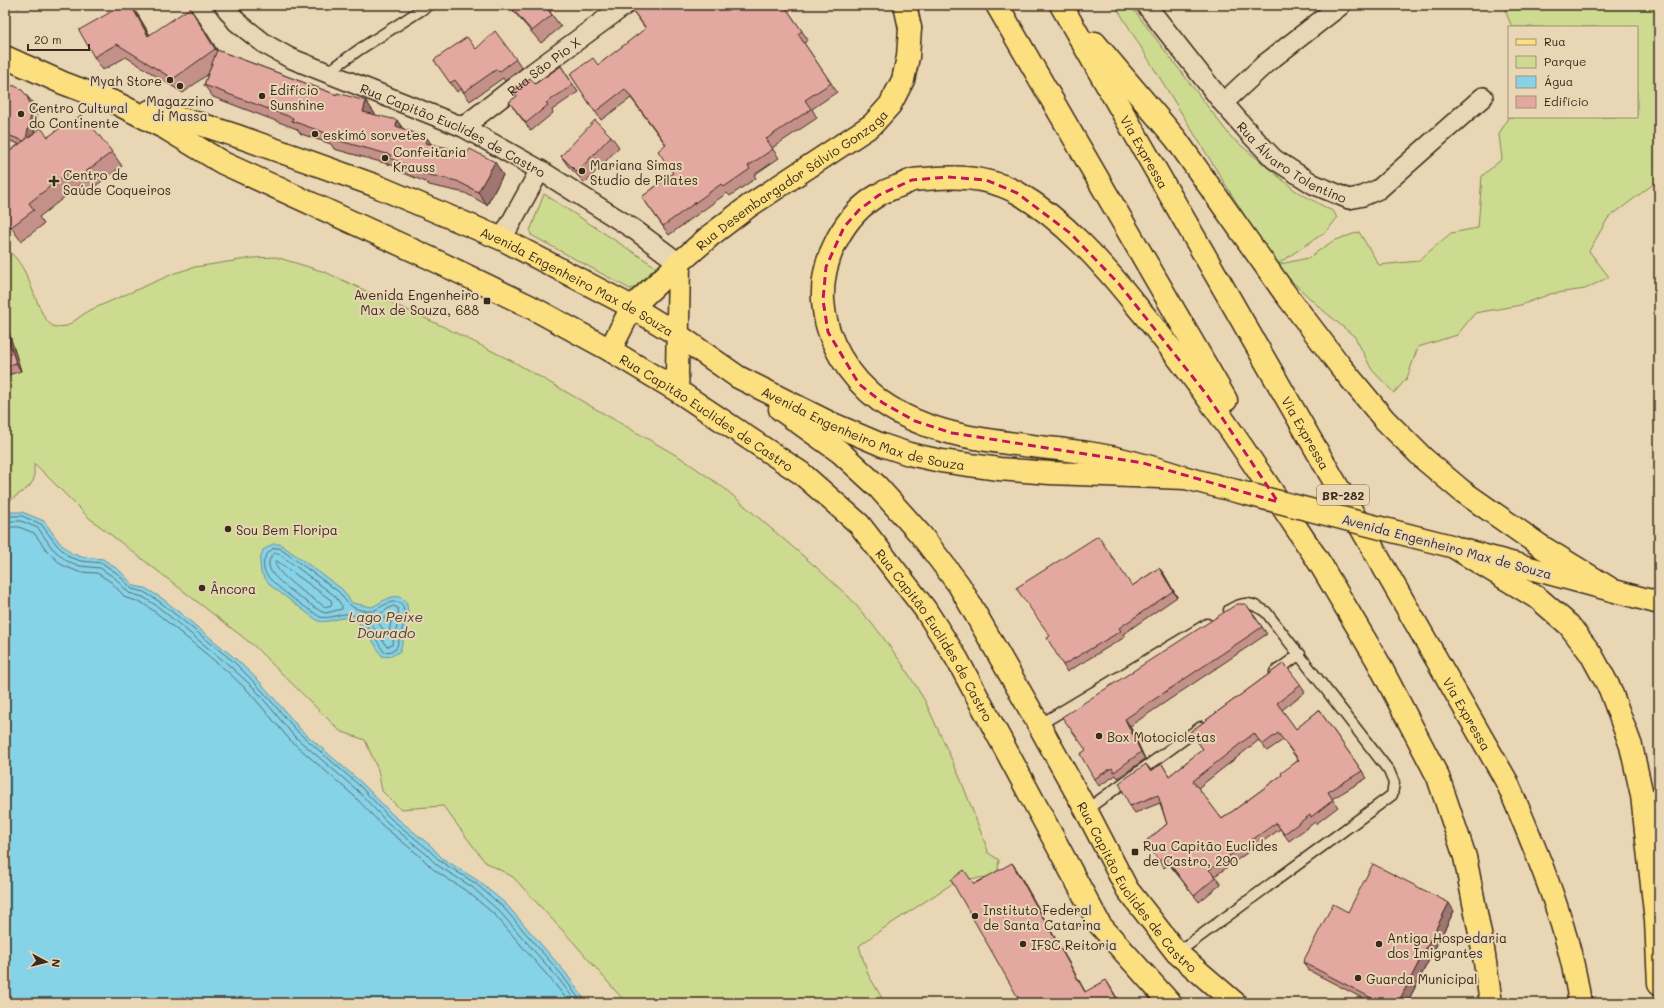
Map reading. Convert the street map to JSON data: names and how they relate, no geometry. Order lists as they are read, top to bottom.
{
  "streets": {
    "main road": [
      "Rua Capitão Euclides de Castro",
      "Via Expressa",
      "Rua Desembargador Sálvio Gonzaga",
      "Avenida Engenheiro Max de Souza",
      "BR-282"
    ],
    "street": ["Rua São Pio X", "Rua Álvaro Tolentino"]
  },
  "crossings": [
    ["Rua São Pio X", "Rua Capitão Euclides de Castro"],
    ["Rua Capitão Euclides de Castro", "Rua Desembargador Sálvio Gonzaga"],
    ["Rua Capitão Euclides de Castro", "Avenida Engenheiro Max de Souza"],
    ["Rua Desembargador Sálvio Gonzaga", "Avenida Engenheiro Max de Souza"]
  ],
  "water": ["Lago Peixe Dourado"],
  "places": {
    "other": [
      "Myah Store",
      "Magazzino di Massa",
      "Edifício Sunshine",
      "Centro Cultural do Continente",
      "eskimó sorvetes",
      "Confeitaria Krauss",
      "Mariana Simas Studio de Pilates",
      "Sou Bem Floripa",
      "Âncora",
      "Box Motocicletas",
      "Instituto Federal de Santa Catarina",
      "IFSC Reitoria",
      "Antiga Hospedaria dos Imigrantes",
      "Guarda Municipal"
    ],
    "health": ["Centro de Saúde Coqueiros"],
    "transit": ["Avenida Engenheiro Max de Souza, 688", "Rua Capitão Euclides de Castro, 290"]
  },
  "legend": [
    "Rua",
    "Parque",
    "Água",
    "Edifício"
  ],
  "scale_bar": "20 m",
  "north": "right"
}
